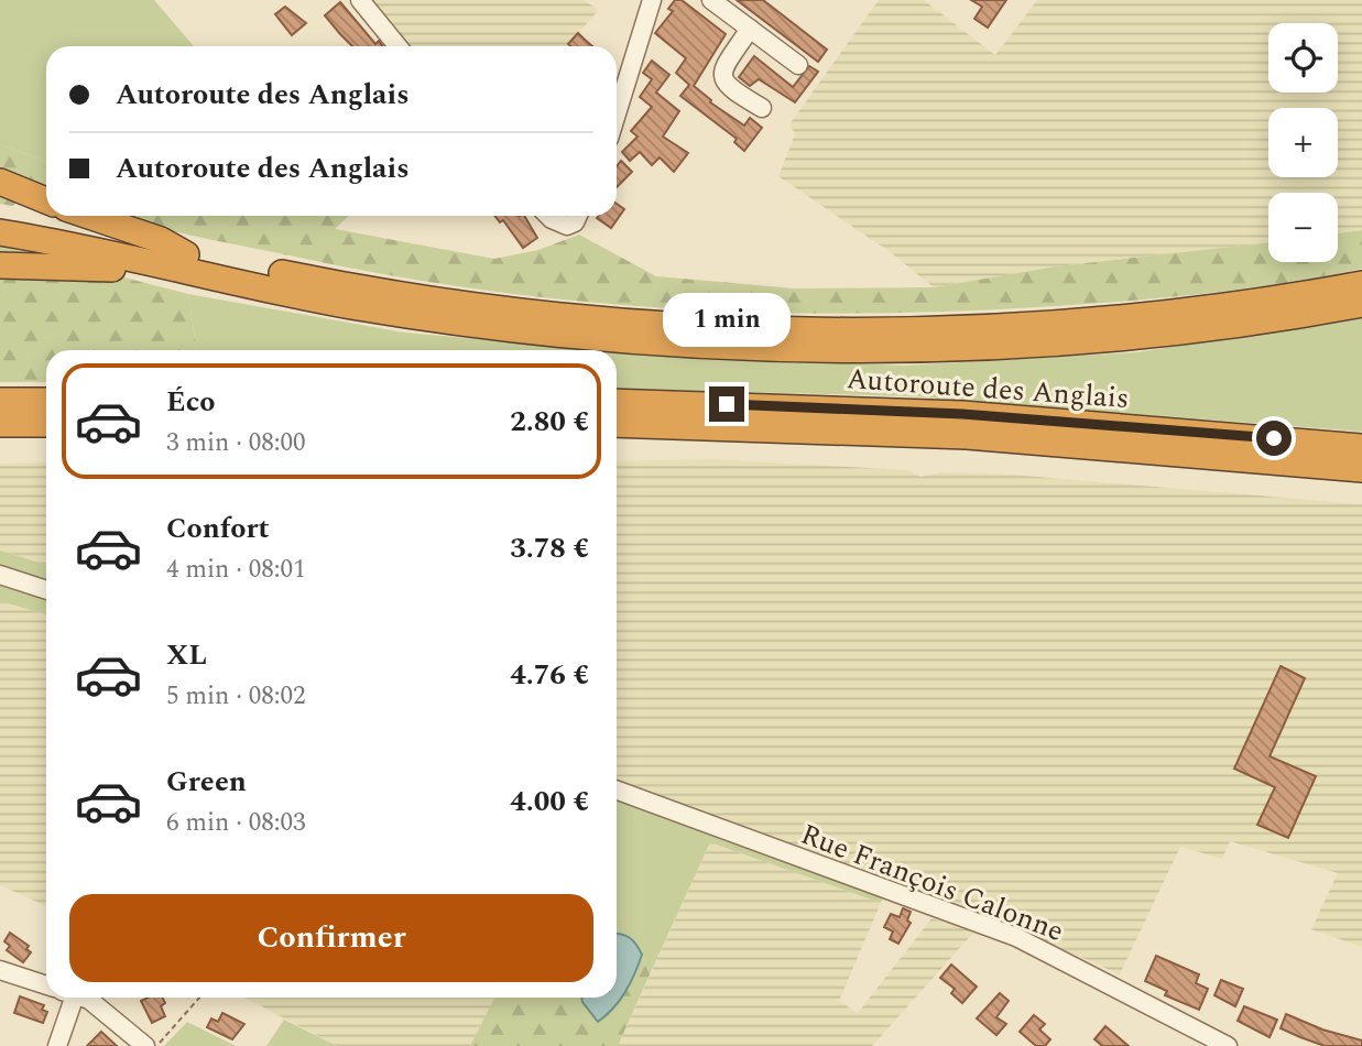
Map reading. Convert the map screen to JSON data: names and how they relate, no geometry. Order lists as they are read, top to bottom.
{
  "streets": {
    "highway": ["Autoroute des Anglais"],
    "street": ["Rue François Calonne"]
  },
  "page": {
    "map_buttons": ["+", "−"],
    "banner": ["Autoroute des Anglais", "Autoroute des Anglais"],
    "bubble": "1 min",
    "list": [
      {
        "name": "Éco",
        "note": "3 min · 08:00",
        "value": "2.80 €"
      },
      {
        "name": "Confort",
        "note": "4 min · 08:01",
        "value": "3.78 €"
      },
      {
        "name": "XL",
        "note": "5 min · 08:02",
        "value": "4.76 €"
      },
      {
        "name": "Green",
        "note": "6 min · 08:03",
        "value": "4.00 €"
      }
    ],
    "buttons": "Confirmer"
  }
}
